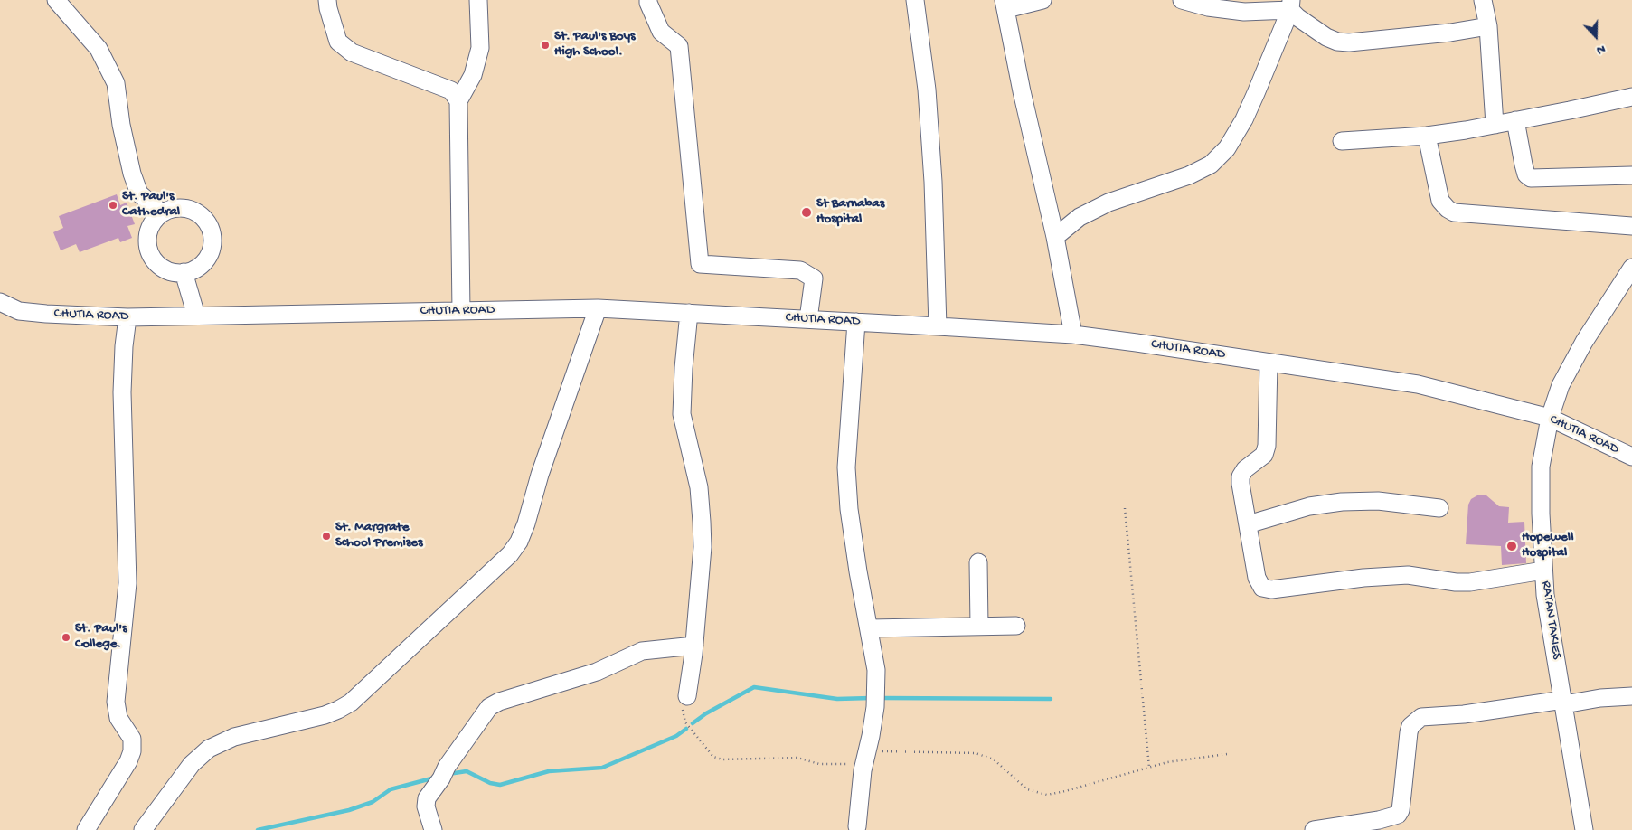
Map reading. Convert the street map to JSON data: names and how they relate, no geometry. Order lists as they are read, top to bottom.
{
  "streets": {
    "street": ["CHUTIA ROAD", "RATAN TAKIES"]
  },
  "crossings": [
    ["CHUTIA ROAD", "RATAN TAKIES"]
  ],
  "places": [
    "St. Paul's Boys High School.",
    "St. Paul's Cathedral",
    "St Barnabas Hospital",
    "St. Margrate School Premises",
    "Hopewell Hospital",
    "St. Paul's College."
  ],
  "north": "bottom"
}
